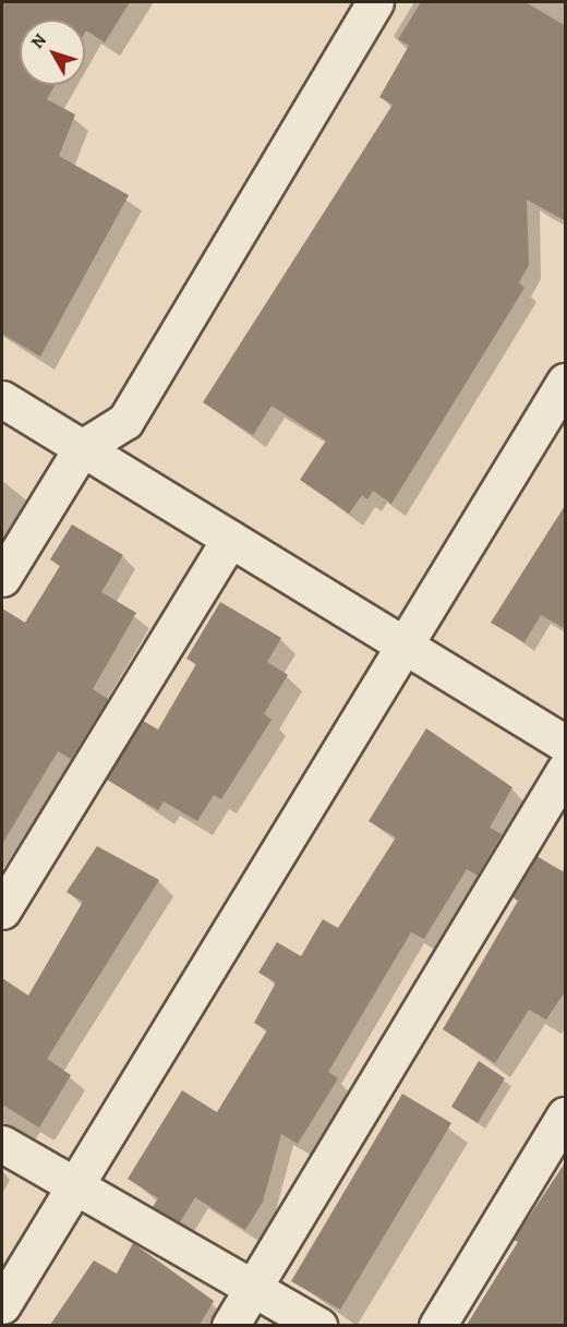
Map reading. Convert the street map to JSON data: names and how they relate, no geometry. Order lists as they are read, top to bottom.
{
  "north": "top left"
}
